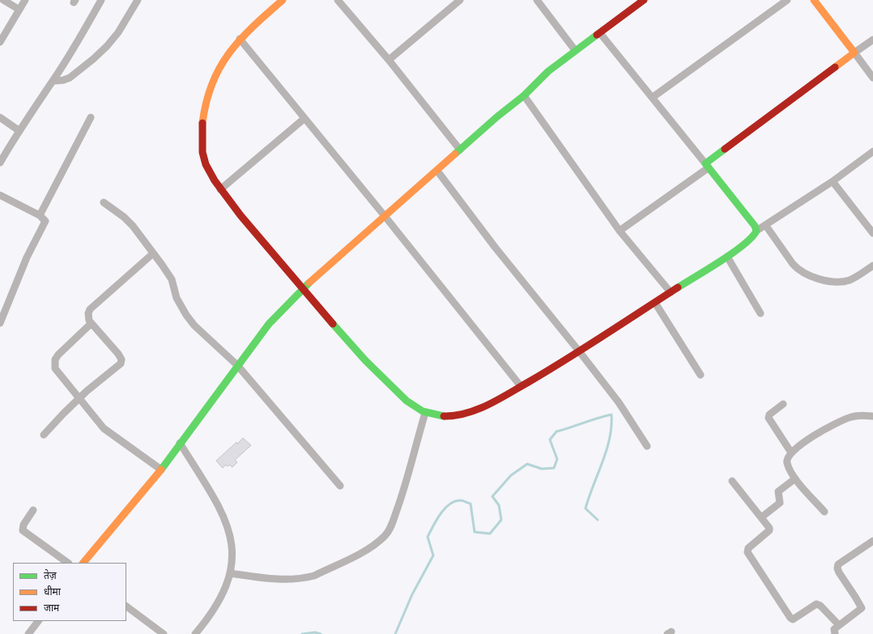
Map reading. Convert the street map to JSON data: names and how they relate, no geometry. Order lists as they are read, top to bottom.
{
  "legend": ["तेज़", "धीमा", "जाम"]
}
